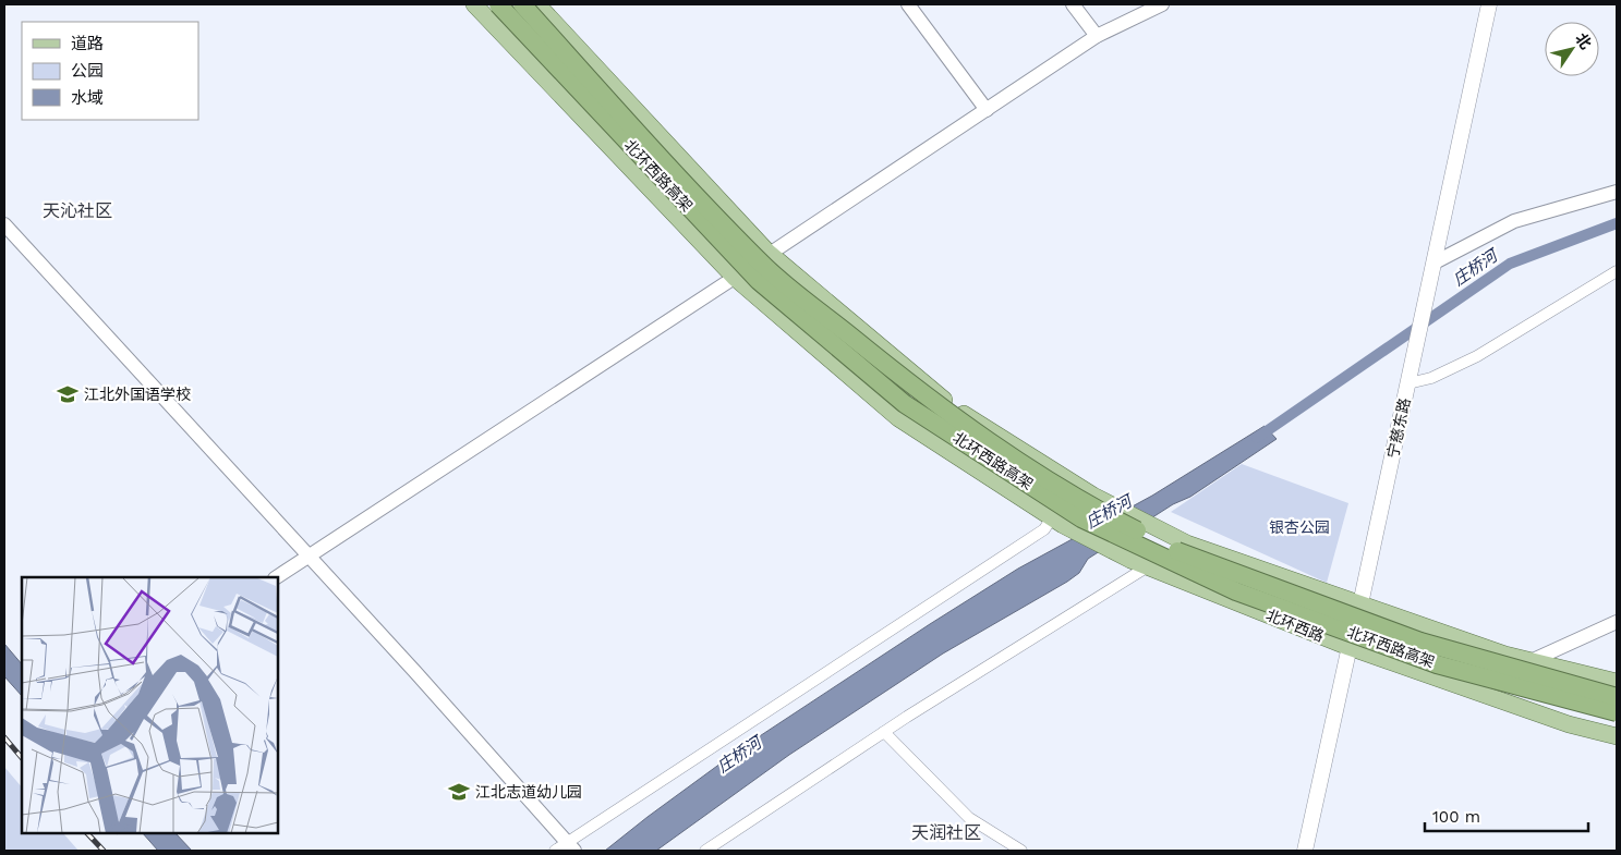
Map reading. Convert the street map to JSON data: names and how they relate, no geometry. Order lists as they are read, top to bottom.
{
  "streets": {
    "highway": ["北环西路高架"],
    "main road": ["宁慈东路", "北环西路"]
  },
  "crossings": [
    ["宁慈东路", "北环西路"]
  ],
  "districts": ["天沁社区", "天润社区"],
  "water": ["庄桥河"],
  "parks": ["银杏公园"],
  "places": {
    "school or university": ["江北外国语学校", "江北志道幼儿园"]
  },
  "legend": ["道路", "公园", "水域"],
  "scale_bar": "100 m",
  "north": "top right"
}
